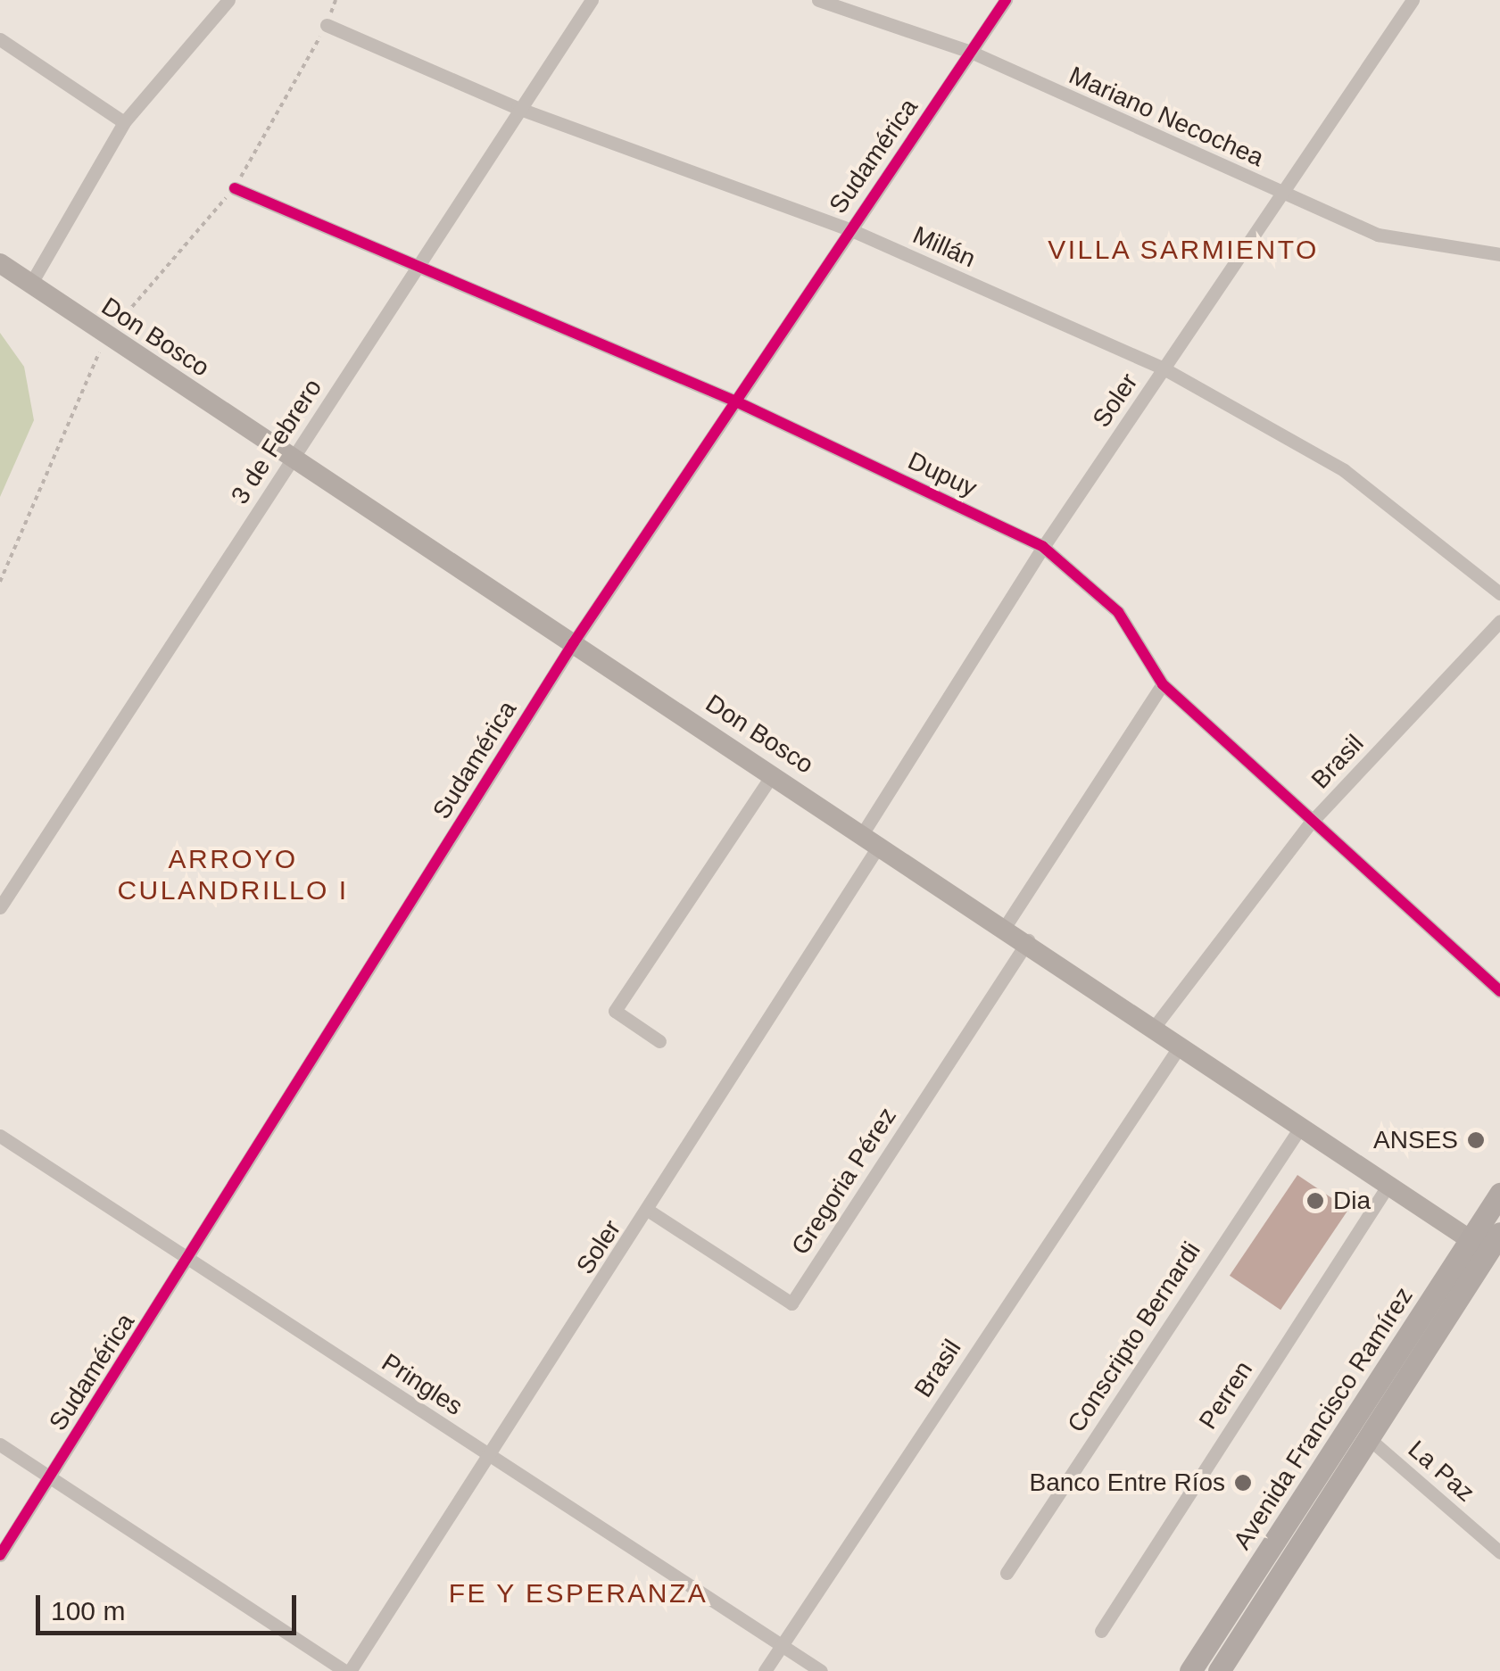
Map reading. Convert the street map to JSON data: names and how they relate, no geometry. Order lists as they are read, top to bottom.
{
  "streets": {
    "main road": ["Don Bosco", "Avenida Francisco Ramírez"],
    "street": [
      "Mariano Necochea",
      "Sudamérica",
      "Millán",
      "Soler",
      "3 de Febrero",
      "Dupuy",
      "Brasil",
      "Gregoria Pérez",
      "Conscripto Bernardi",
      "Pringles",
      "Perren",
      "La Paz"
    ]
  },
  "crossings": [
    ["Mariano Necochea", "Sudamérica"],
    ["Mariano Necochea", "Soler"],
    ["Sudamérica", "Millán"],
    ["Sudamérica", "Don Bosco"],
    ["Sudamérica", "Dupuy"],
    ["Sudamérica", "Pringles"],
    ["Millán", "Soler"],
    ["Millán", "3 de Febrero"],
    ["Don Bosco", "Soler"],
    ["Don Bosco", "3 de Febrero"],
    ["Don Bosco", "Brasil"],
    ["Don Bosco", "Gregoria Pérez"],
    ["Don Bosco", "Conscripto Bernardi"],
    ["Don Bosco", "Perren"],
    ["Don Bosco", "Avenida Francisco Ramírez"],
    ["Soler", "Dupuy"],
    ["Soler", "Gregoria Pérez"],
    ["Soler", "Pringles"],
    ["3 de Febrero", "Dupuy"],
    ["Dupuy", "Brasil"],
    ["Brasil", "Pringles"],
    ["Avenida Francisco Ramírez", "La Paz"]
  ],
  "districts": ["VILLA SARMIENTO", "ARROYO CULANDRILLO I", "FE Y ESPERANZA"],
  "places": ["ANSES", "Dia", "Banco Entre Ríos"],
  "scale_bar": "100 m"
}
